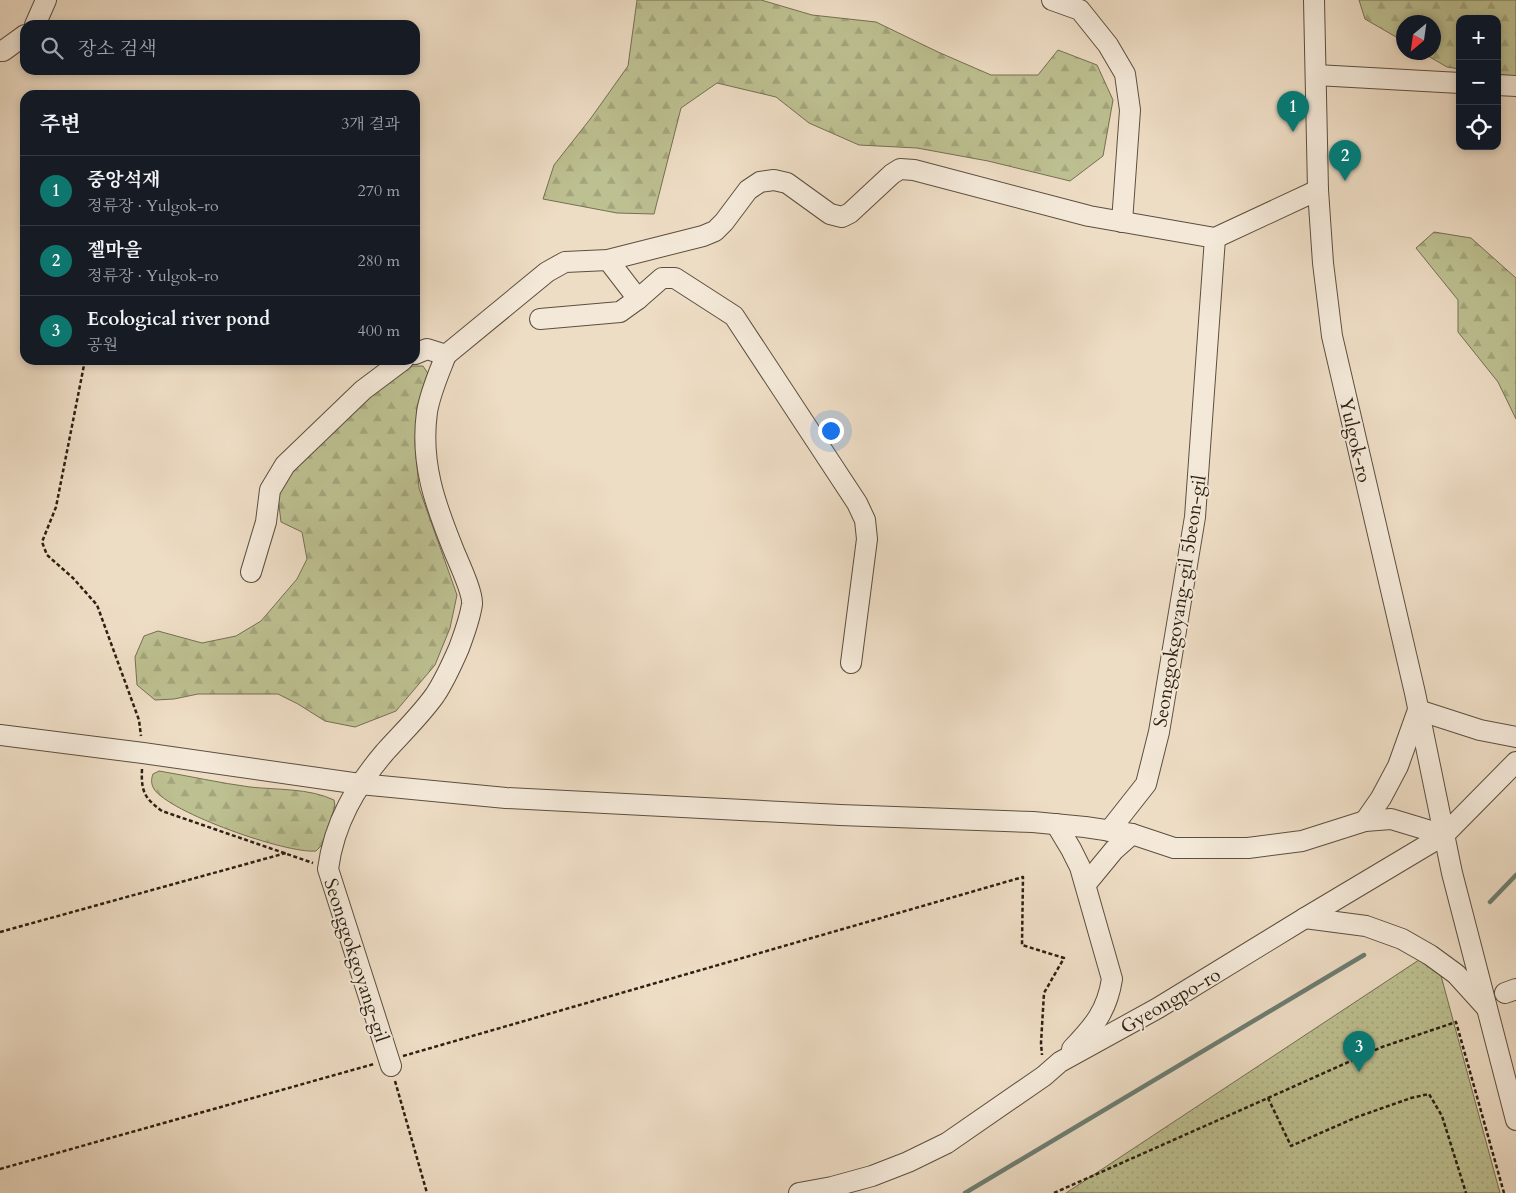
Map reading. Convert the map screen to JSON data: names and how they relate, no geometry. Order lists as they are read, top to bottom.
{
  "streets": {
    "street": [
      "Yulgok-ro",
      "Seonggokgoyang-gil 5beon-gil",
      "Seonggokgoyang-gil",
      "Gyeongpo-ro"
    ]
  },
  "crossings": [
    ["Yulgok-ro", "Gyeongpo-ro"]
  ],
  "north": "bottom left",
  "page": {
    "map_buttons": ["+", "−"],
    "search": "장소 검색",
    "heading": ["주변", "3개 결과"],
    "pins": ["1", "2", "3"],
    "list": [
      {
        "mark": "1",
        "name": "중앙석재",
        "note": "정류장 · Yulgok-ro",
        "value": "270 m"
      },
      {
        "mark": "2",
        "name": "젤마을",
        "note": "정류장 · Yulgok-ro",
        "value": "280 m"
      },
      {
        "mark": "3",
        "name": "Ecological river pond",
        "note": "공원",
        "value": "400 m"
      }
    ]
  }
}
